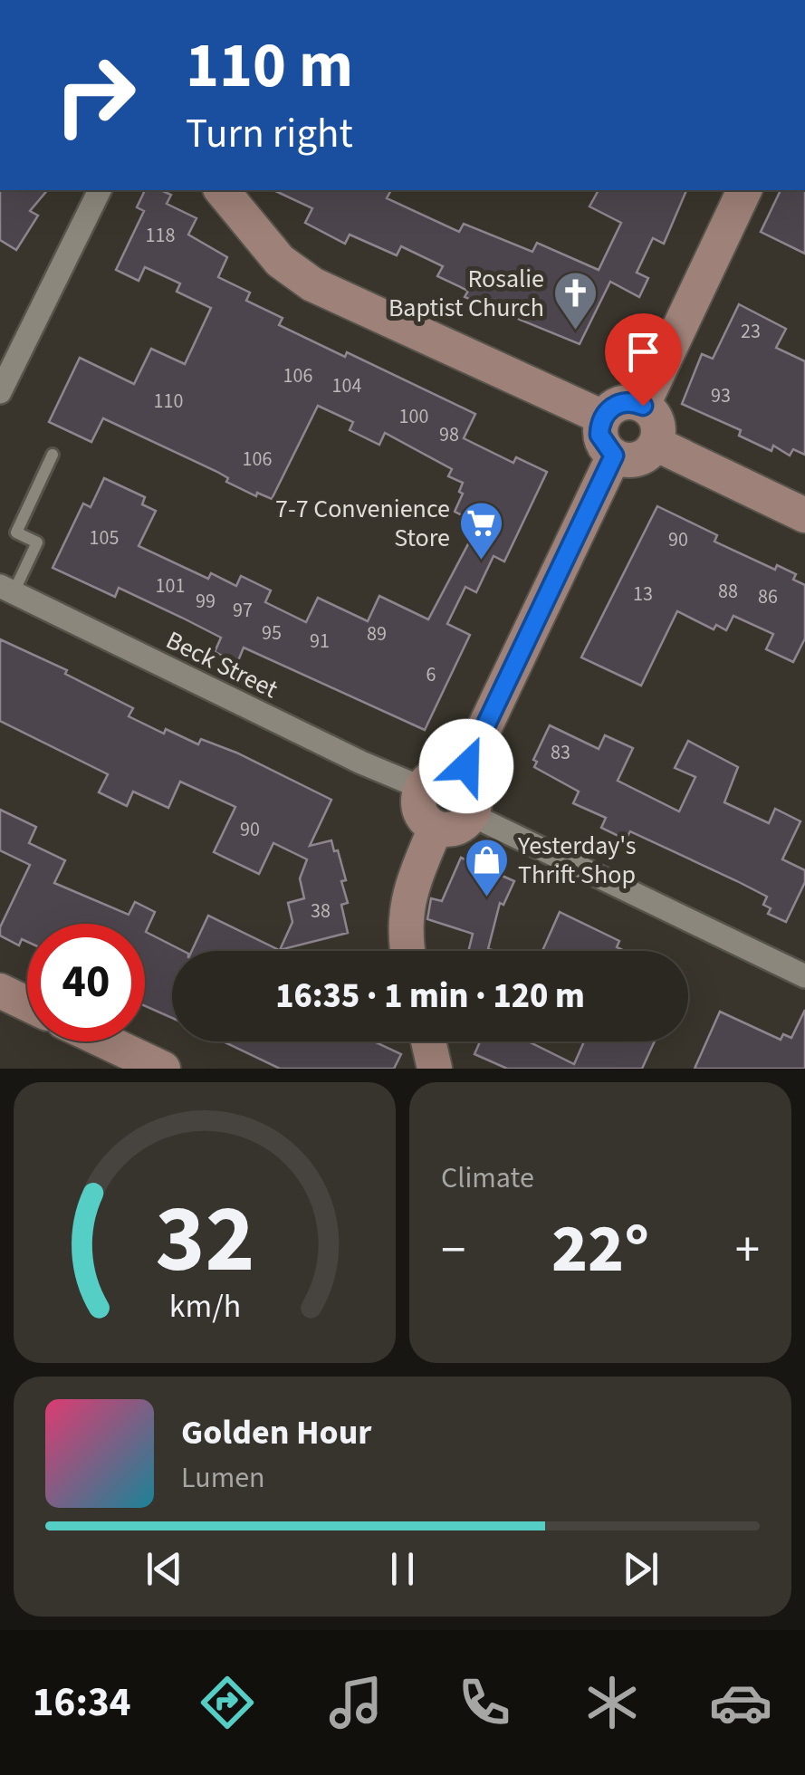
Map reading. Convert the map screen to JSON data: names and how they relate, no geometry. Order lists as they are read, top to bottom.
{
  "streets": {
    "street": ["Beck Street"]
  },
  "places": {
    "church": ["Rosalie Baptist Church"],
    "supermarket": ["7-7 Convenience Store"],
    "shop": ["Yesterday's Thrift Shop"]
  },
  "house_numbers": [
    "118",
    "23",
    "106",
    "104",
    "93",
    "110",
    "100",
    "98",
    "106",
    "105",
    "90",
    "101",
    "88",
    "13",
    "86",
    "99",
    "97",
    "95",
    "89",
    "91",
    "6",
    "83",
    "90",
    "38"
  ],
  "page": {
    "turn": ["110 m", "Turn right"],
    "limit": "40",
    "trip": "16:35 · 1 min · 120 m",
    "tile": "Climate",
    "heat": ["−", "22°", "+"],
    "song": ["Golden Hour", "Lumen"],
    "tabs": "16:34",
    "gauge": ["32", "km/h"]
  }
}
